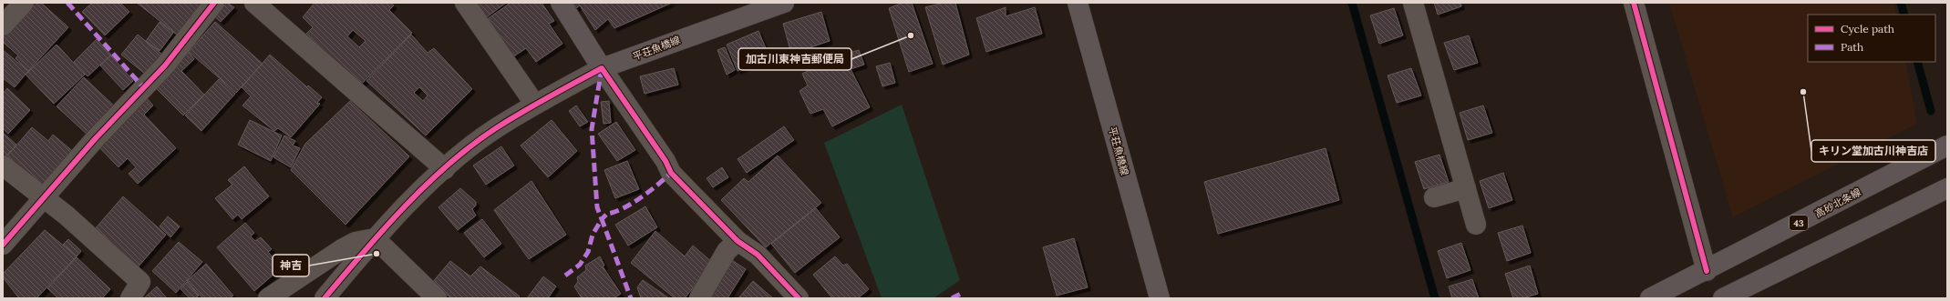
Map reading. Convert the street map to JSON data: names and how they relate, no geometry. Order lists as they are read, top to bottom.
{
  "streets": {
    "main road": ["平荘魚橋線", "高砂北条線", "43"]
  },
  "places": ["加古川東神吉郵便局", "キリン堂加古川神吉店", "神吉"],
  "legend": ["Cycle path", "Path"]
}
